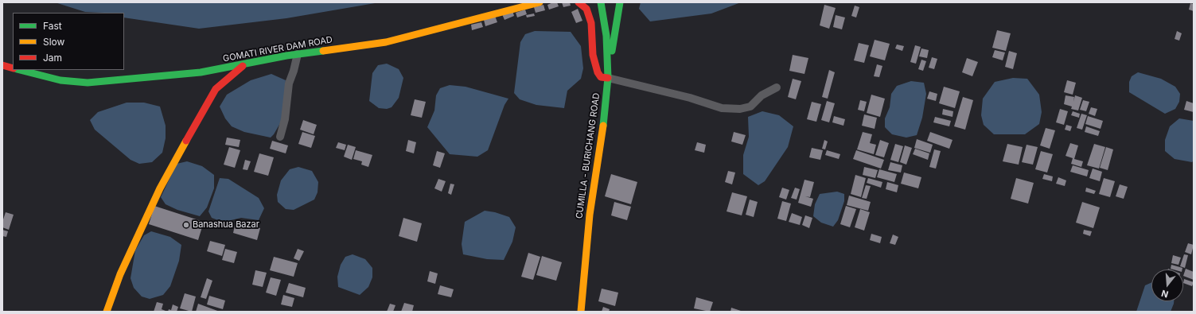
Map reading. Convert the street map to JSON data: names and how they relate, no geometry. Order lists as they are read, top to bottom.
{
  "streets": {
    "main road": ["GOMATI RIVER DAM ROAD", "CUMILLA - BURICHANG ROAD"]
  },
  "places": ["Banashua Bazar"],
  "legend": ["Fast", "Slow", "Jam"],
  "north": "bottom"
}
